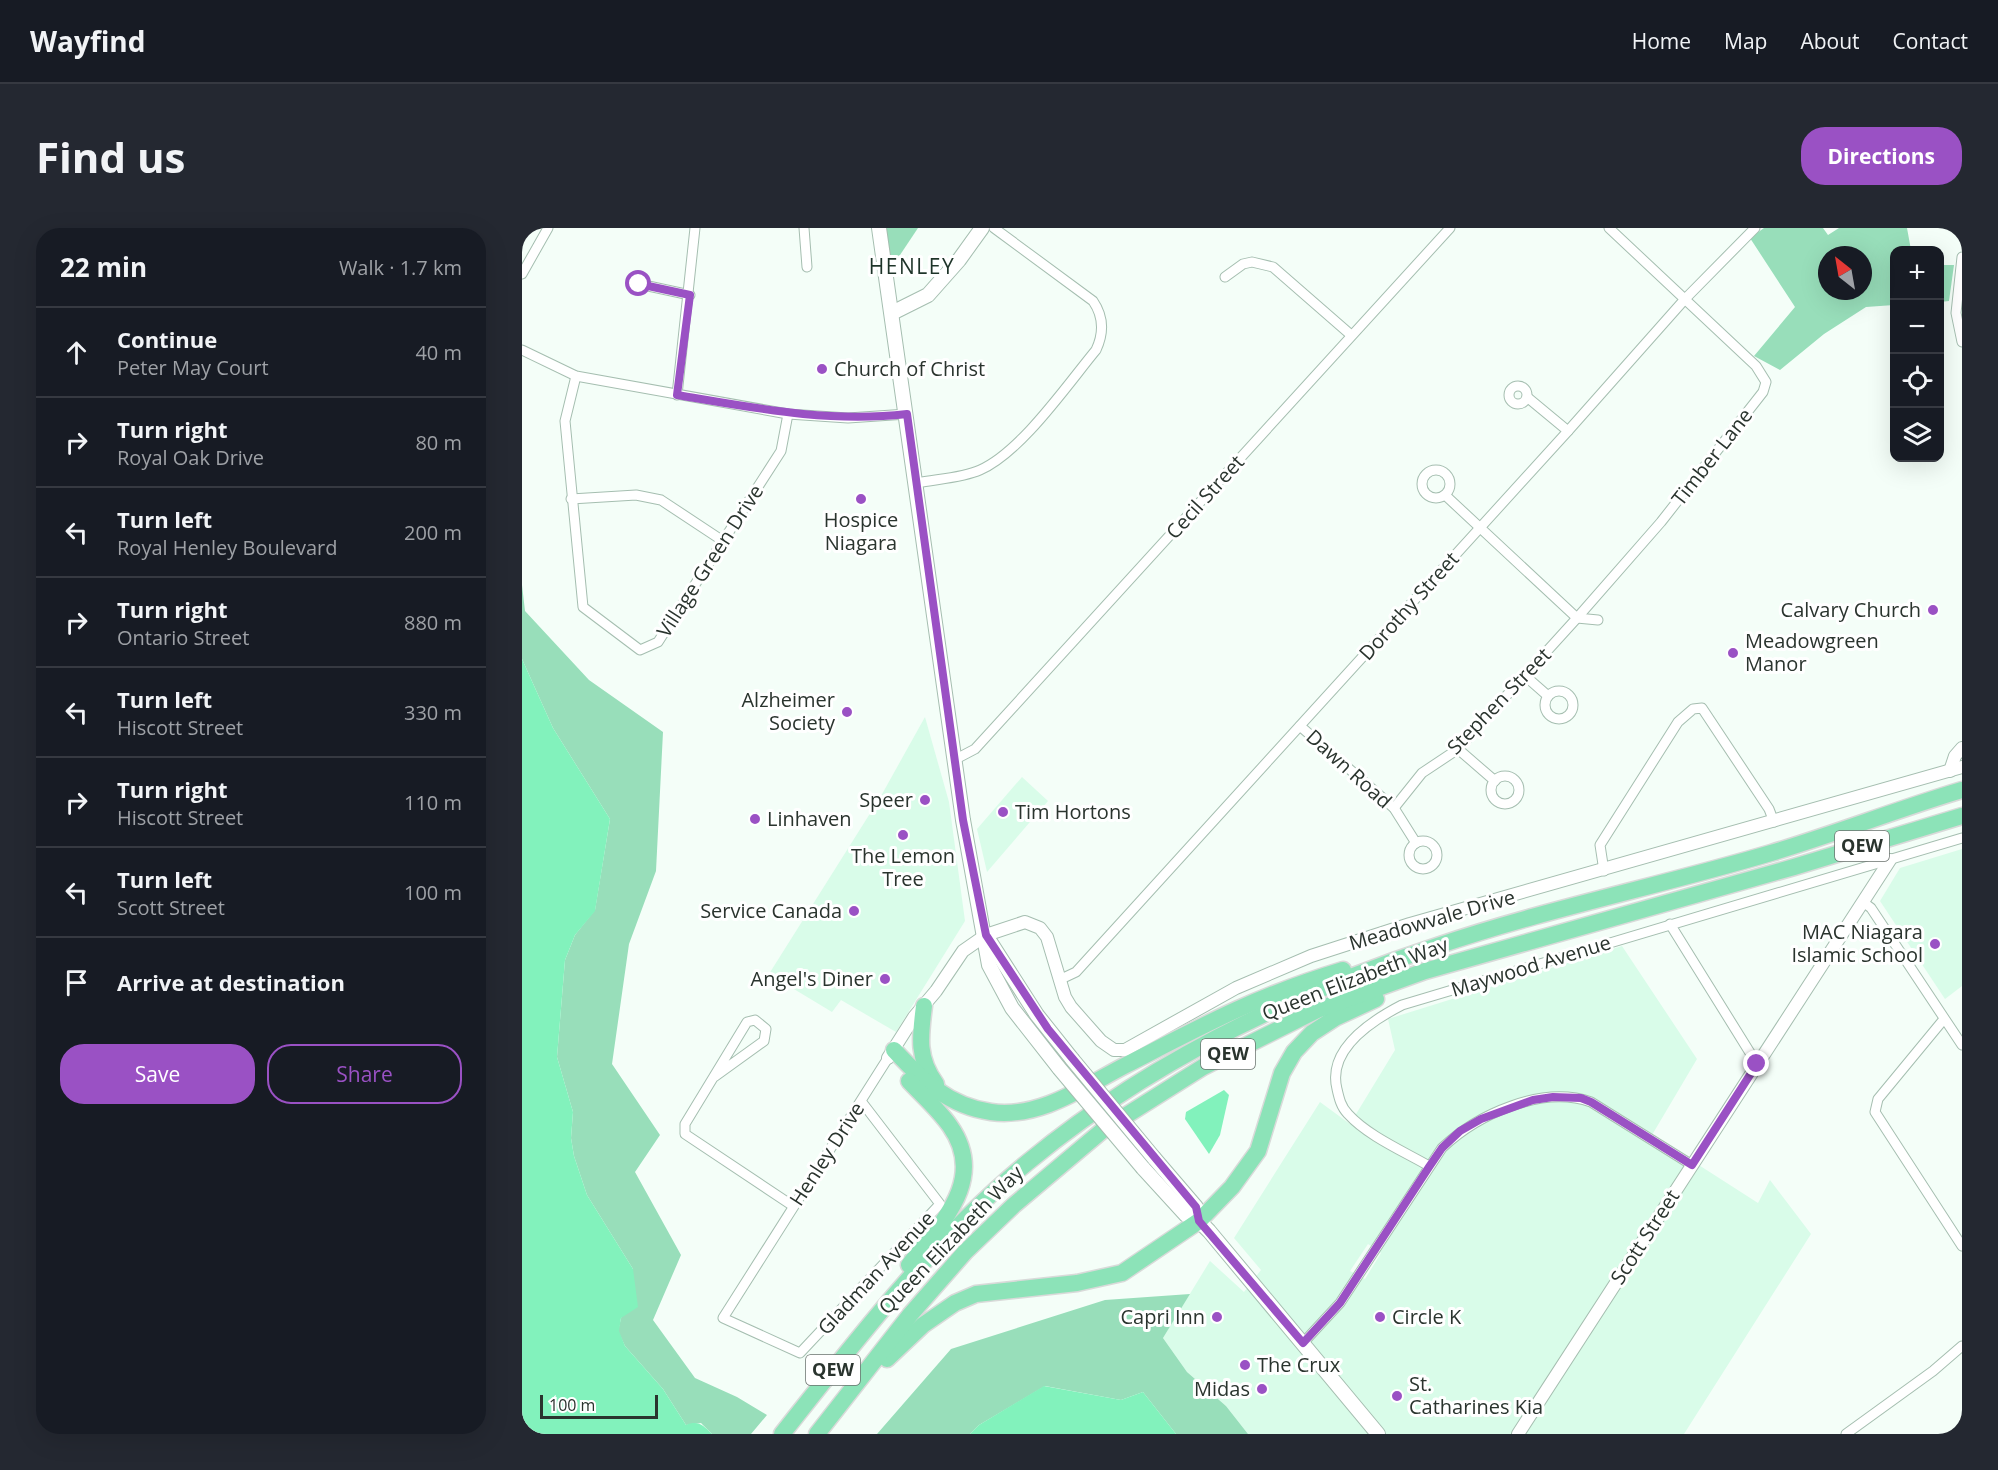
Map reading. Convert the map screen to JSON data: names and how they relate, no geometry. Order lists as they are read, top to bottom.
{
  "streets": {
    "highway": ["QEW", "Queen Elizabeth Way"],
    "street": [
      "Timber Lane",
      "Cecil Street",
      "Village Green Drive",
      "Dorothy Street",
      "Stephen Street",
      "Dawn Road",
      "Meadowvale Drive",
      "Maywood Avenue",
      "Henley Drive",
      "Scott Street",
      "Gladman Avenue"
    ]
  },
  "crossings": [
    ["Timber Lane", "Dorothy Street"],
    ["Timber Lane", "Stephen Street"],
    ["Dorothy Street", "Dawn Road"],
    ["Dorothy Street", "Meadowvale Drive"],
    ["Stephen Street", "Dawn Road"],
    ["Meadowvale Drive", "Henley Drive"],
    ["Maywood Avenue", "Scott Street"],
    ["Henley Drive", "Gladman Avenue"]
  ],
  "districts": ["HENLEY"],
  "places": [
    "Church of Christ",
    "Hospice Niagara",
    "Calvary Church",
    "Meadowgreen Manor",
    "Alzheimer Society",
    "Speer",
    "Tim Hortons",
    "Linhaven",
    "The Lemon Tree",
    "Service Canada",
    "MAC Niagara Islamic School",
    "Angel's Diner",
    "Capri Inn",
    "Circle K",
    "The Crux",
    "Midas",
    "St. Catharines Kia"
  ],
  "scale_bar": "100 m",
  "north": "top left",
  "page": {
    "header": "Wayfind",
    "nav": [
      "Home",
      "Map",
      "About",
      "Contact"
    ],
    "buttons": [
      "Directions",
      ["Save", "Share"]
    ],
    "title": "Find us",
    "heading": ["22 min", "Walk · 1.7 km"],
    "map_buttons": ["+", "−"],
    "list": [
      ["Continue", "Peter May Court", "40 m"],
      ["Turn right", "Royal Oak Drive", "80 m"],
      ["Turn left", "Royal Henley Boulevard", "200 m"],
      ["Turn right", "Ontario Street", "880 m"],
      ["Turn left", "Hiscott Street", "330 m"],
      ["Turn right", "Hiscott Street", "110 m"],
      ["Turn left", "Scott Street", "100 m"],
      "Arrive at destination"
    ],
    "scale": "100 m"
  }
}
